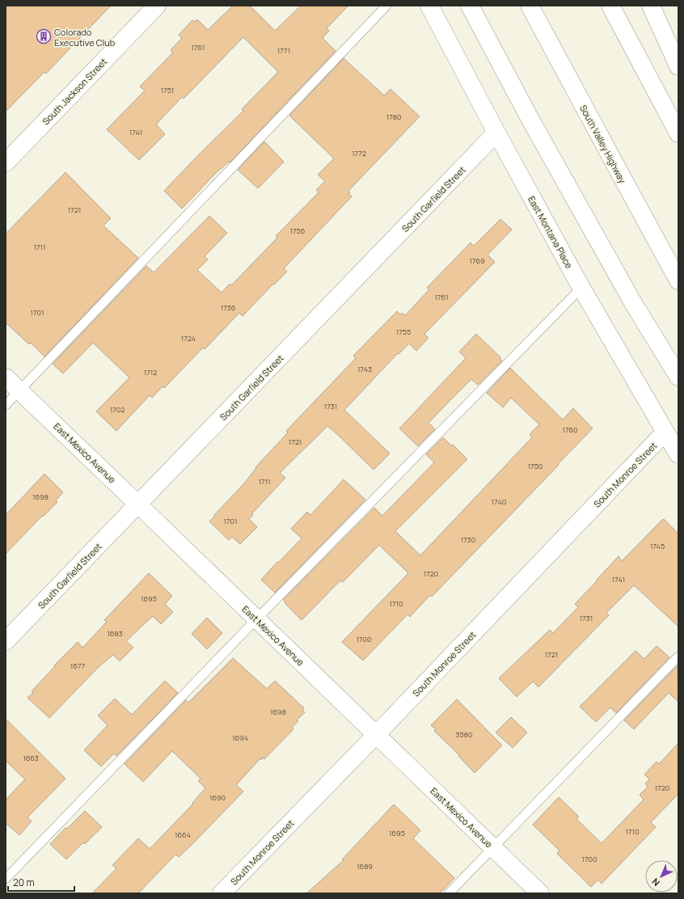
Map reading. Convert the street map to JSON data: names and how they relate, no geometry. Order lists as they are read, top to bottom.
{
  "streets": {
    "main road": [
      "South Jackson Street",
      "South Valley Highway",
      "South Garfield Street",
      "East Montana Place",
      "East Mexico Avenue",
      "South Monroe Street"
    ]
  },
  "crossings": [
    ["South Garfield Street", "East Montana Place"],
    ["South Garfield Street", "East Mexico Avenue"],
    ["East Montana Place", "South Monroe Street"],
    ["East Mexico Avenue", "South Monroe Street"]
  ],
  "places": {
    "building": ["Colorado Executive Club"]
  },
  "house_numbers": [
    "1761",
    "1771",
    "1751",
    "1780",
    "1741",
    "1772",
    "1721",
    "1756",
    "1711",
    "1769",
    "1761",
    "1736",
    "1701",
    "1755",
    "1724",
    "1743",
    "1712",
    "1731",
    "1702",
    "1760",
    "1721",
    "1750",
    "1711",
    "1698",
    "1740",
    "1701",
    "1730",
    "1745",
    "1720",
    "1741",
    "1695",
    "1710",
    "1731",
    "1683",
    "1700",
    "1721",
    "1677",
    "1698",
    "3580",
    "1694",
    "1663",
    "1720",
    "1690",
    "1710",
    "1695",
    "1664",
    "1700",
    "1689"
  ],
  "scale_bar": "20 m",
  "north": "bottom left"
}
